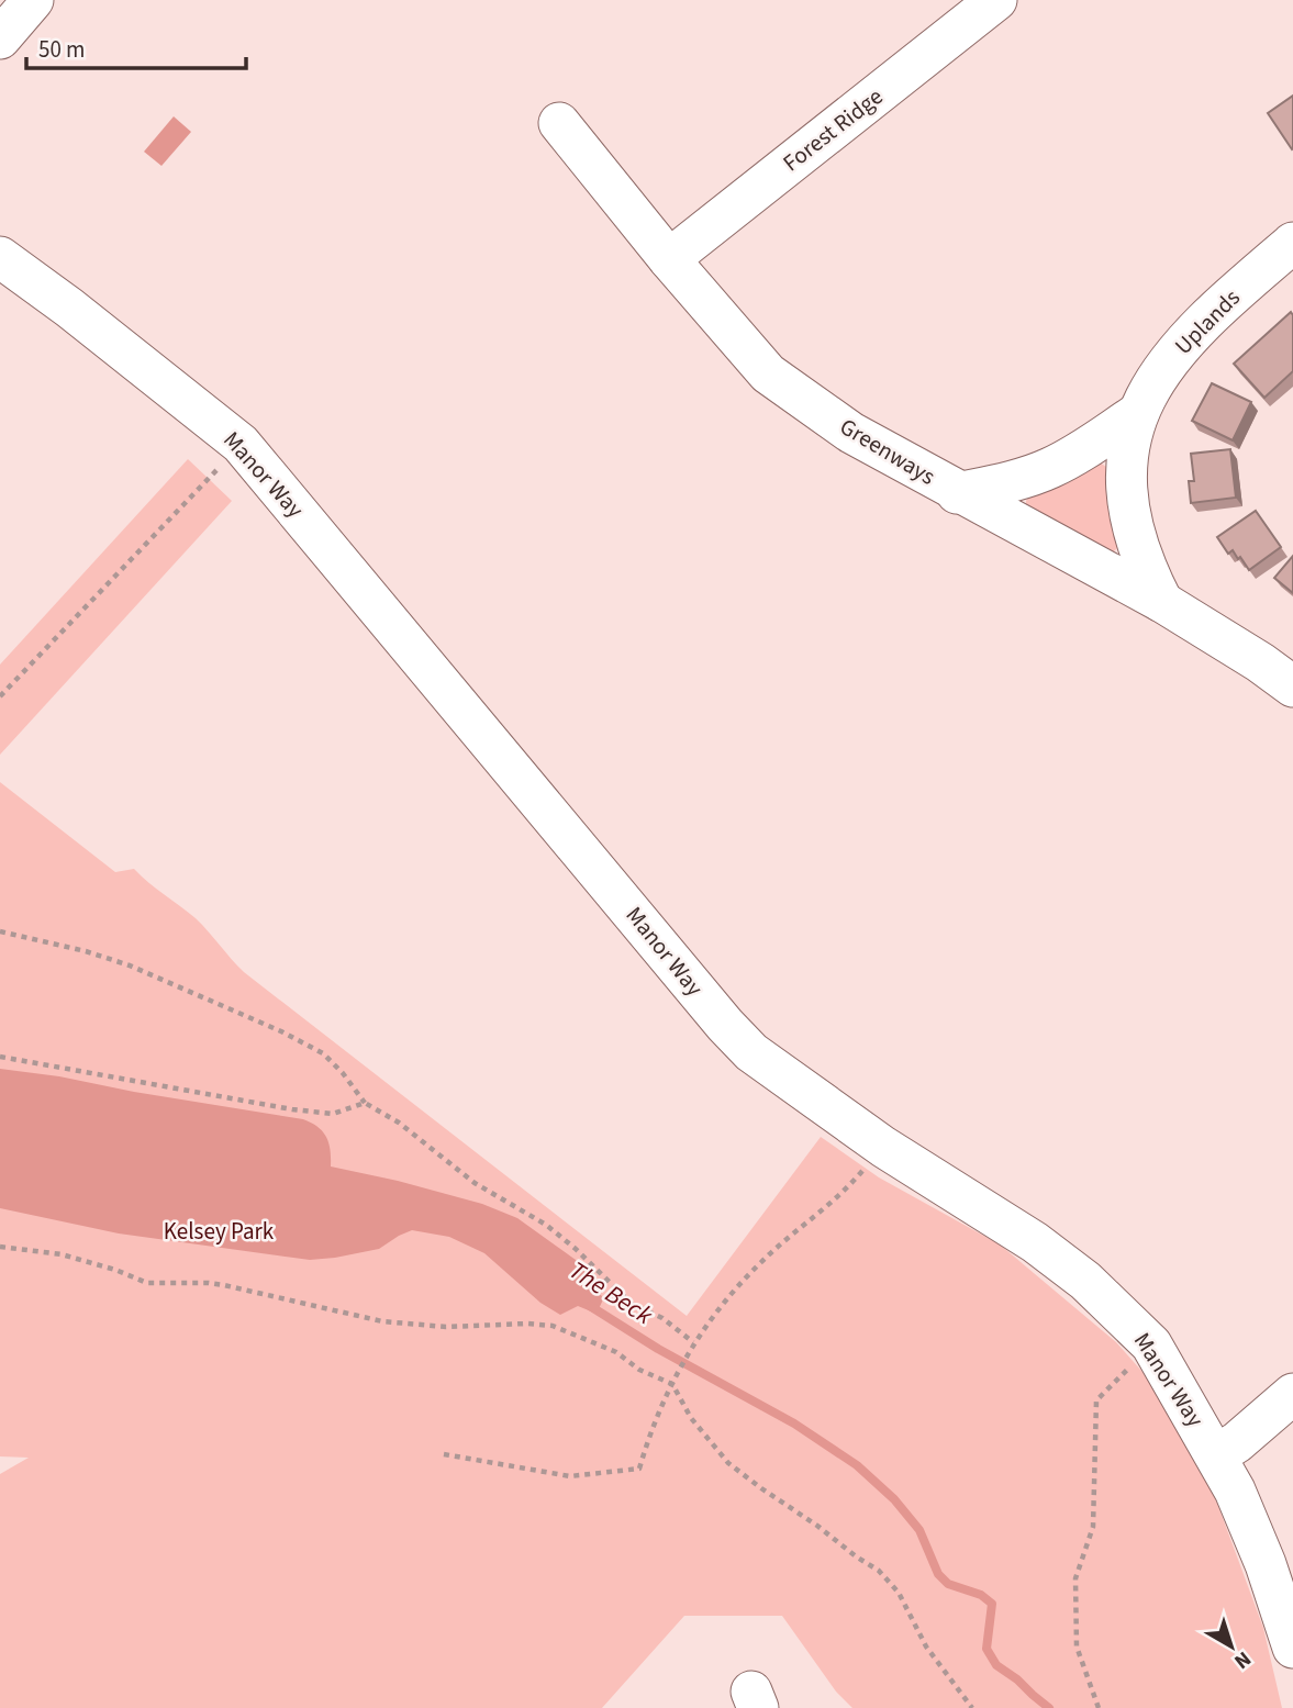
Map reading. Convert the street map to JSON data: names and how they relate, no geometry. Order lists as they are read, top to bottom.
{
  "streets": {
    "street": [
      "Forest Ridge",
      "Uplands",
      "Greenways",
      "Manor Way"
    ]
  },
  "crossings": [
    ["Forest Ridge", "Greenways"],
    ["Uplands", "Greenways"]
  ],
  "water": ["The Beck"],
  "parks": ["Kelsey Park"],
  "scale_bar": "50 m",
  "north": "bottom right"
}
